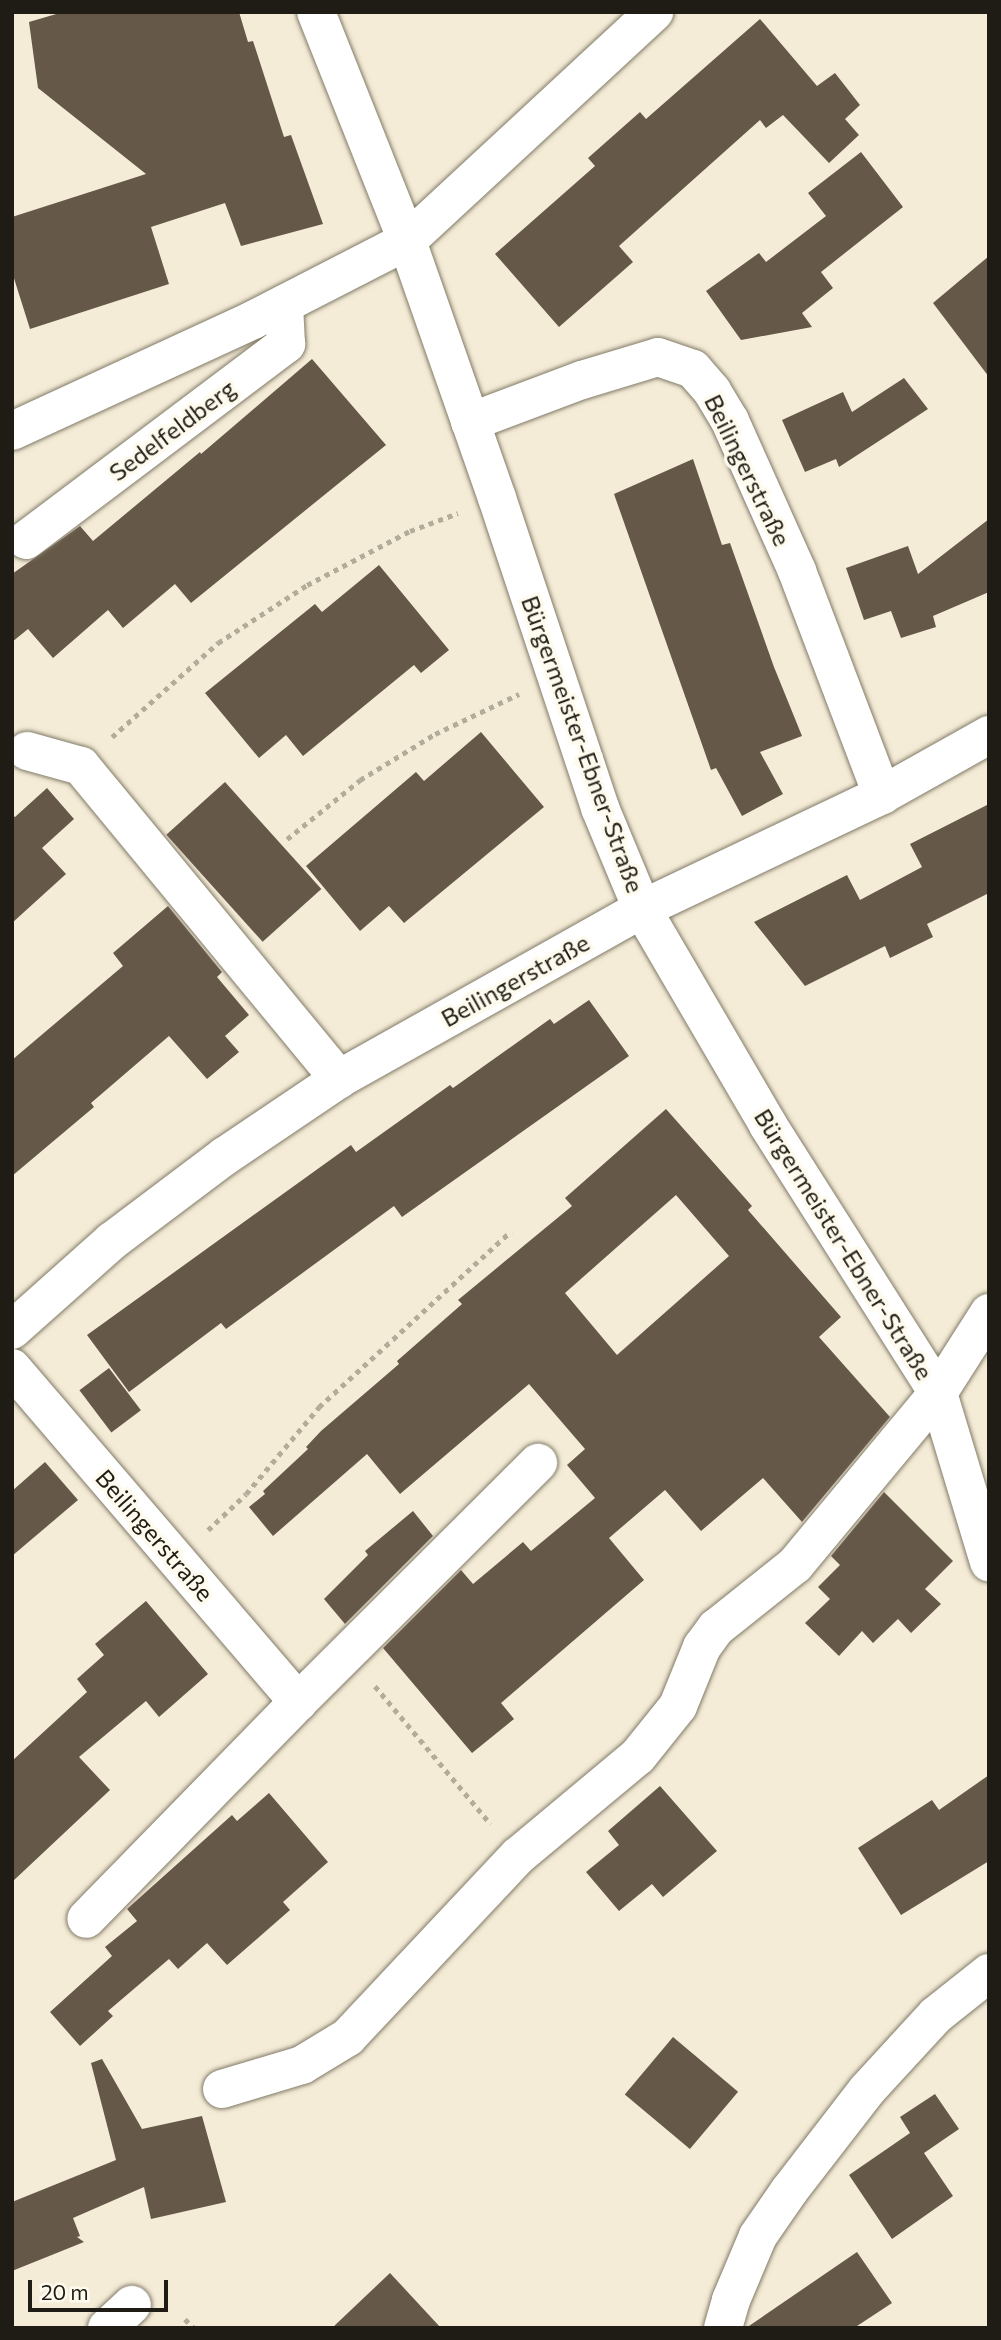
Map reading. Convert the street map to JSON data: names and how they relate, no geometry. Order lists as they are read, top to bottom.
{
  "streets": {
    "street": ["Sedelfeldberg", "Beilingerstraße", "Bürgermeister-Ebner-Straße"]
  },
  "crossings": [
    ["Sedelfeldberg", "Bürgermeister-Ebner-Straße"],
    ["Beilingerstraße", "Bürgermeister-Ebner-Straße"]
  ],
  "scale_bar": "20 m"
}
